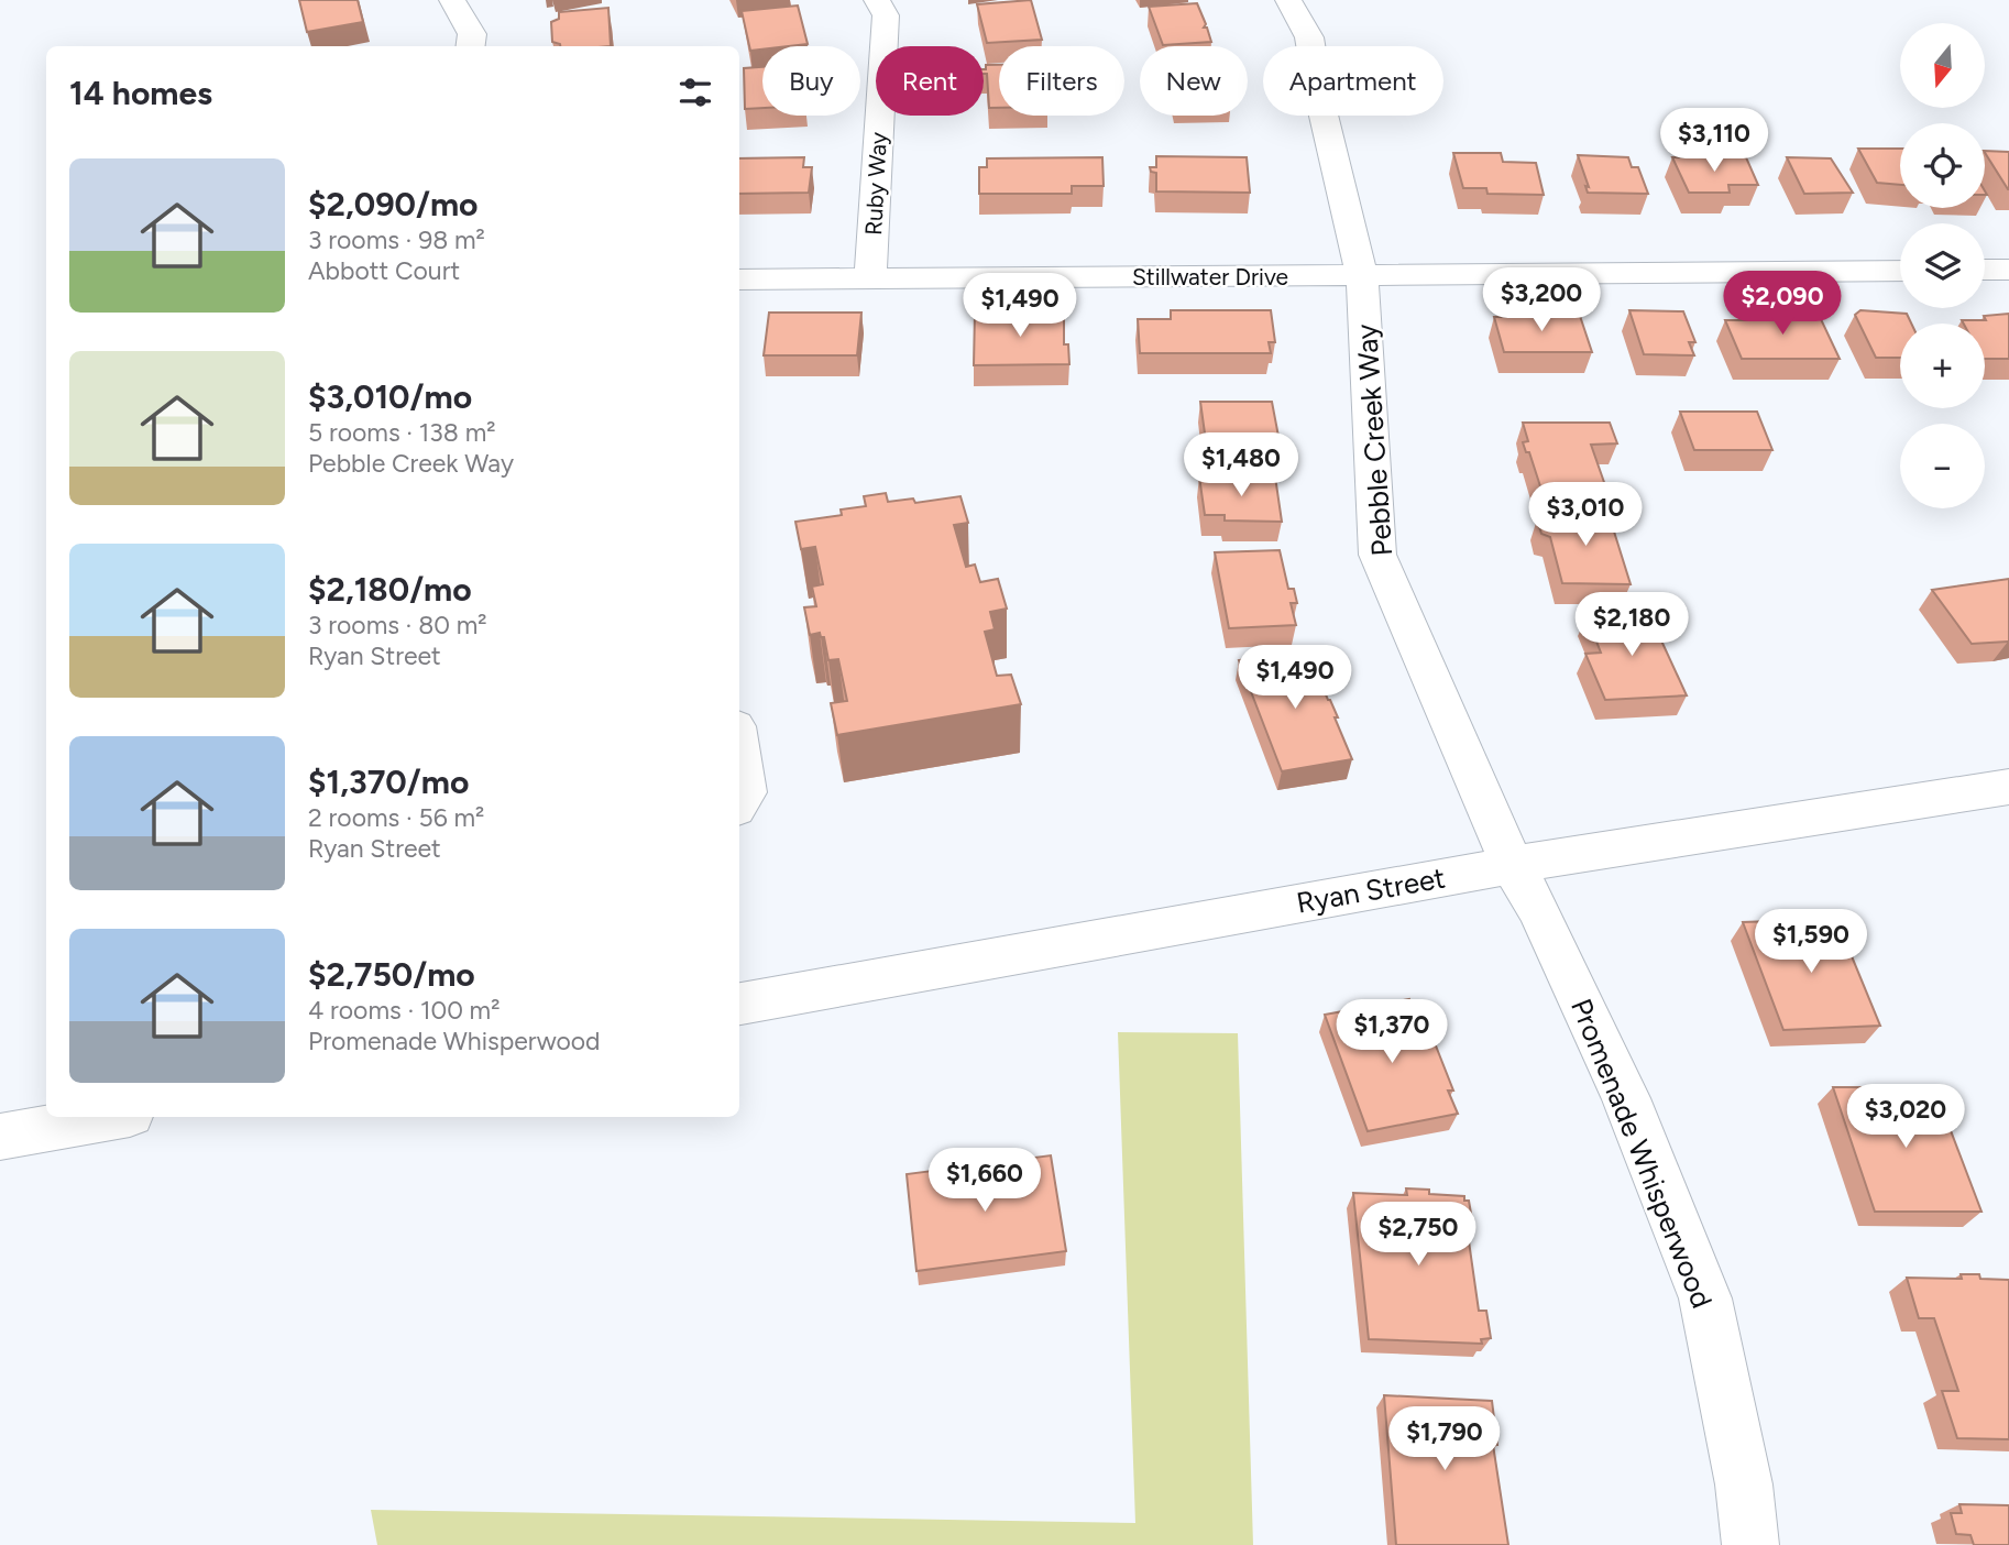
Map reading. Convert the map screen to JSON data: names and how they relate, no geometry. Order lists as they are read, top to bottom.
{
  "streets": {
    "street": [
      "Ruby Way",
      "Stillwater Drive",
      "Pebble Creek Way",
      "Ryan Street",
      "Promenade Whisperwood"
    ]
  },
  "crossings": [
    ["Ruby Way", "Stillwater Drive"],
    ["Stillwater Drive", "Pebble Creek Way"],
    ["Pebble Creek Way", "Ryan Street"],
    ["Pebble Creek Way", "Promenade Whisperwood"],
    ["Ryan Street", "Promenade Whisperwood"]
  ],
  "north": "bottom",
  "page": {
    "map_buttons": ["+", "−"],
    "chip": [
      "Buy",
      "Rent",
      "Filters",
      "New",
      "Apartment"
    ],
    "heading": "14 homes",
    "price": [
      "$3,110",
      "$3,200",
      "$2,090",
      "$1,490",
      "$1,480",
      "$3,010",
      "$2,180",
      "$1,490",
      "$1,590",
      "$1,370",
      "$3,020",
      "$1,660",
      "$2,750",
      "$1,790"
    ],
    "list": [
      {
        "name": "$2,090/mo",
        "note": "3 rooms · 98 m² · Abbott Court"
      },
      {
        "name": "$3,010/mo",
        "note": "5 rooms · 138 m² · Pebble Creek Way"
      },
      {
        "name": "$2,180/mo",
        "note": "3 rooms · 80 m² · Ryan Street"
      },
      {
        "name": "$1,370/mo",
        "note": "2 rooms · 56 m² · Ryan Street"
      },
      {
        "name": "$2,750/mo",
        "note": "4 rooms · 100 m² · Promenade Whisperwood"
      }
    ]
  }
}
